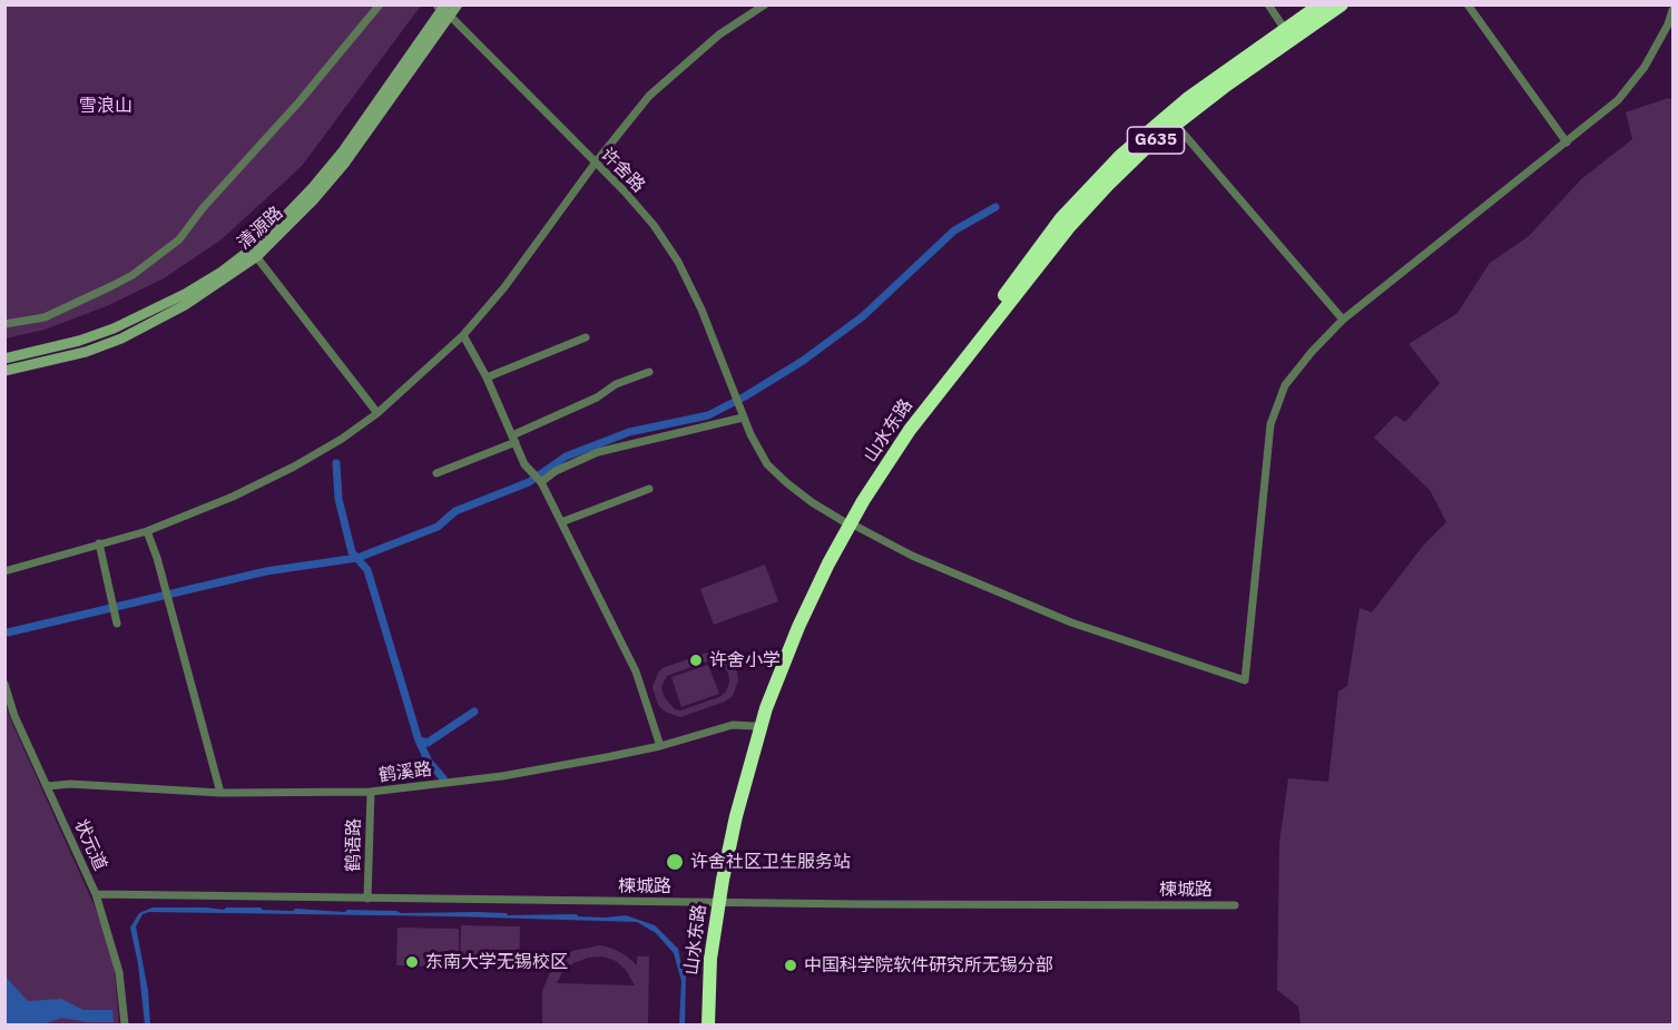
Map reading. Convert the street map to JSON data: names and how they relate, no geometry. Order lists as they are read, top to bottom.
{
  "streets": {
    "highway": ["G635", "山水东路"],
    "street": [
      "许舍路",
      "清源路",
      "鹤溪路",
      "状元道",
      "鹤语路",
      "楝城路"
    ]
  },
  "crossings": [
    ["许舍路", "清源路"],
    ["许舍路", "山水东路"],
    ["山水东路", "鹤溪路"],
    ["山水东路", "楝城路"],
    ["鹤溪路", "状元道"],
    ["鹤溪路", "鹤语路"],
    ["状元道", "楝城路"],
    ["鹤语路", "楝城路"]
  ],
  "parks": ["雪浪山"],
  "places": [
    "许舍小学",
    "许舍社区卫生服务站",
    "东南大学无锡校区",
    "中国科学院软件研究所无锡分部"
  ]
}
